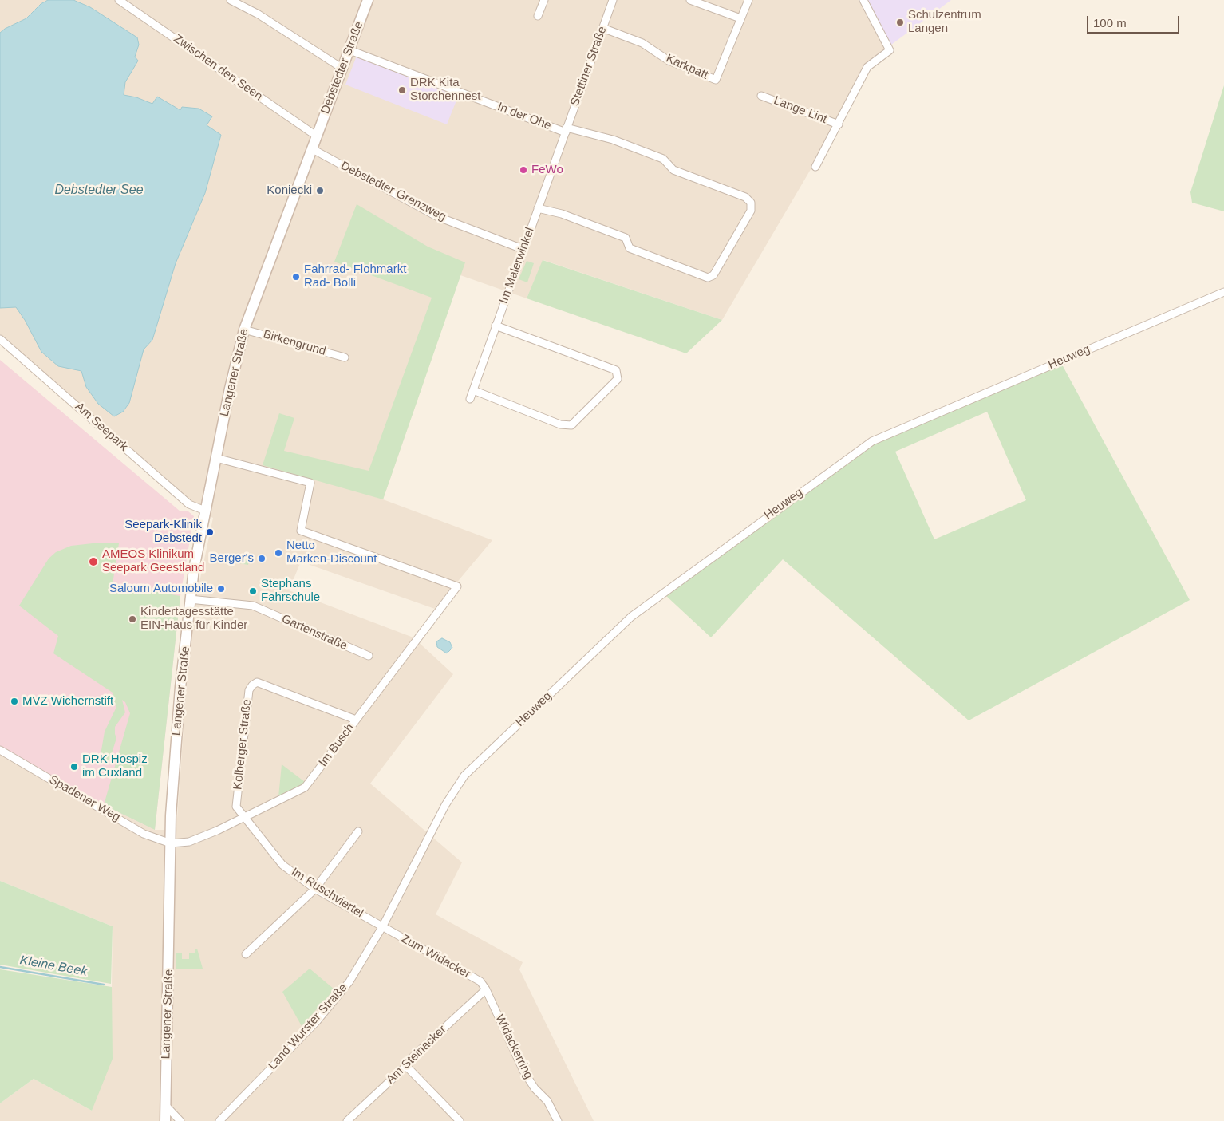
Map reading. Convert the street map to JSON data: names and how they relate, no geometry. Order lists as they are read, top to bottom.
{
  "streets": {
    "main road": ["Debstedter Straße", "Langener Straße"],
    "street": [
      "Stettiner Straße",
      "Karkpatt",
      "Zwischen den Seen",
      "Lange Lint",
      "In der Ohe",
      "Debstedter Grenzweg",
      "Im Malerwinkel",
      "Birkengrund",
      "Heuweg",
      "Am Seepark",
      "Gartenstraße",
      "Kolberger Straße",
      "Im Busch",
      "Spadener Weg",
      "Im Ruschviertel",
      "Zum Widacker",
      "Land Wurster Straße",
      "Widackerring",
      "Am Steinacker"
    ]
  },
  "crossings": [
    ["Stettiner Straße", "Karkpatt"],
    ["Stettiner Straße", "In der Ohe"],
    ["Stettiner Straße", "Im Malerwinkel"],
    ["Zwischen den Seen", "Debstedter Straße"],
    ["Zwischen den Seen", "Langener Straße"],
    ["Debstedter Straße", "In der Ohe"],
    ["Debstedter Straße", "Langener Straße"],
    ["In der Ohe", "Im Malerwinkel"],
    ["Debstedter Grenzweg", "Im Malerwinkel"],
    ["Debstedter Grenzweg", "Langener Straße"],
    ["Birkengrund", "Langener Straße"],
    ["Heuweg", "Land Wurster Straße"],
    ["Langener Straße", "Am Seepark"],
    ["Langener Straße", "Gartenstraße"],
    ["Langener Straße", "Im Busch"],
    ["Langener Straße", "Spadener Weg"],
    ["Kolberger Straße", "Im Busch"],
    ["Kolberger Straße", "Im Ruschviertel"],
    ["Im Busch", "Spadener Weg"],
    ["Im Busch", "Im Ruschviertel"],
    ["Im Ruschviertel", "Zum Widacker"],
    ["Im Ruschviertel", "Land Wurster Straße"],
    ["Zum Widacker", "Land Wurster Straße"],
    ["Zum Widacker", "Widackerring"],
    ["Zum Widacker", "Am Steinacker"],
    ["Widackerring", "Am Steinacker"]
  ],
  "water": ["Debstedter See", "Kleine Beek"],
  "places": [
    "Schulzentrum Langen",
    "DRK Kita Storchennest",
    "FeWo",
    "Koniecki",
    "Fahrrad- Flohmarkt Rad- Bolli",
    "Seepark-Klinik Debstedt",
    "Netto Marken-Discount",
    "Berger's",
    "AMEOS Klinikum Seepark Geestland",
    "Saloum Automobile",
    "Stephans Fahrschule",
    "Kindertagesstätte EIN-Haus für Kinder",
    "MVZ Wichernstift",
    "DRK Hospiz im Cuxland"
  ],
  "scale_bar": "100 m"
}
